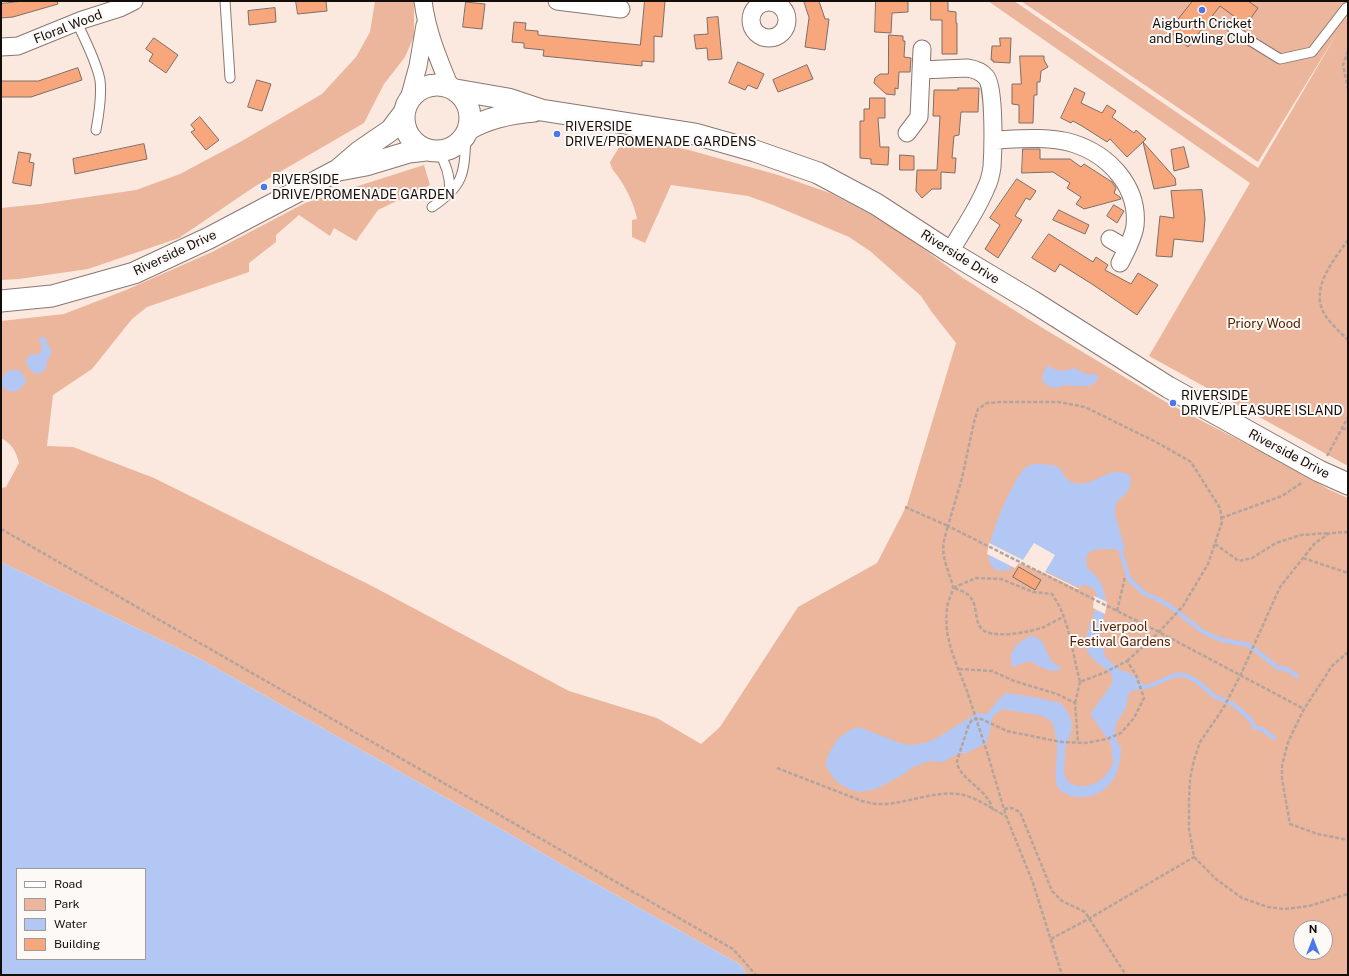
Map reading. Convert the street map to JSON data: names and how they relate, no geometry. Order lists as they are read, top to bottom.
{
  "streets": {
    "street": ["Floral Wood", "Riverside Drive"]
  },
  "parks": ["Priory Wood", "Liverpool Festival Gardens"],
  "places": [
    "Aigburth Cricket and Bowling Club",
    "RIVERSIDE DRIVE/PROMENADE GARDENS",
    "RIVERSIDE DRIVE/PROMENADE GARDEN",
    "RIVERSIDE DRIVE/PLEASURE ISLAND"
  ],
  "legend": [
    "Road",
    "Park",
    "Water",
    "Building"
  ],
  "north": "top"
}
